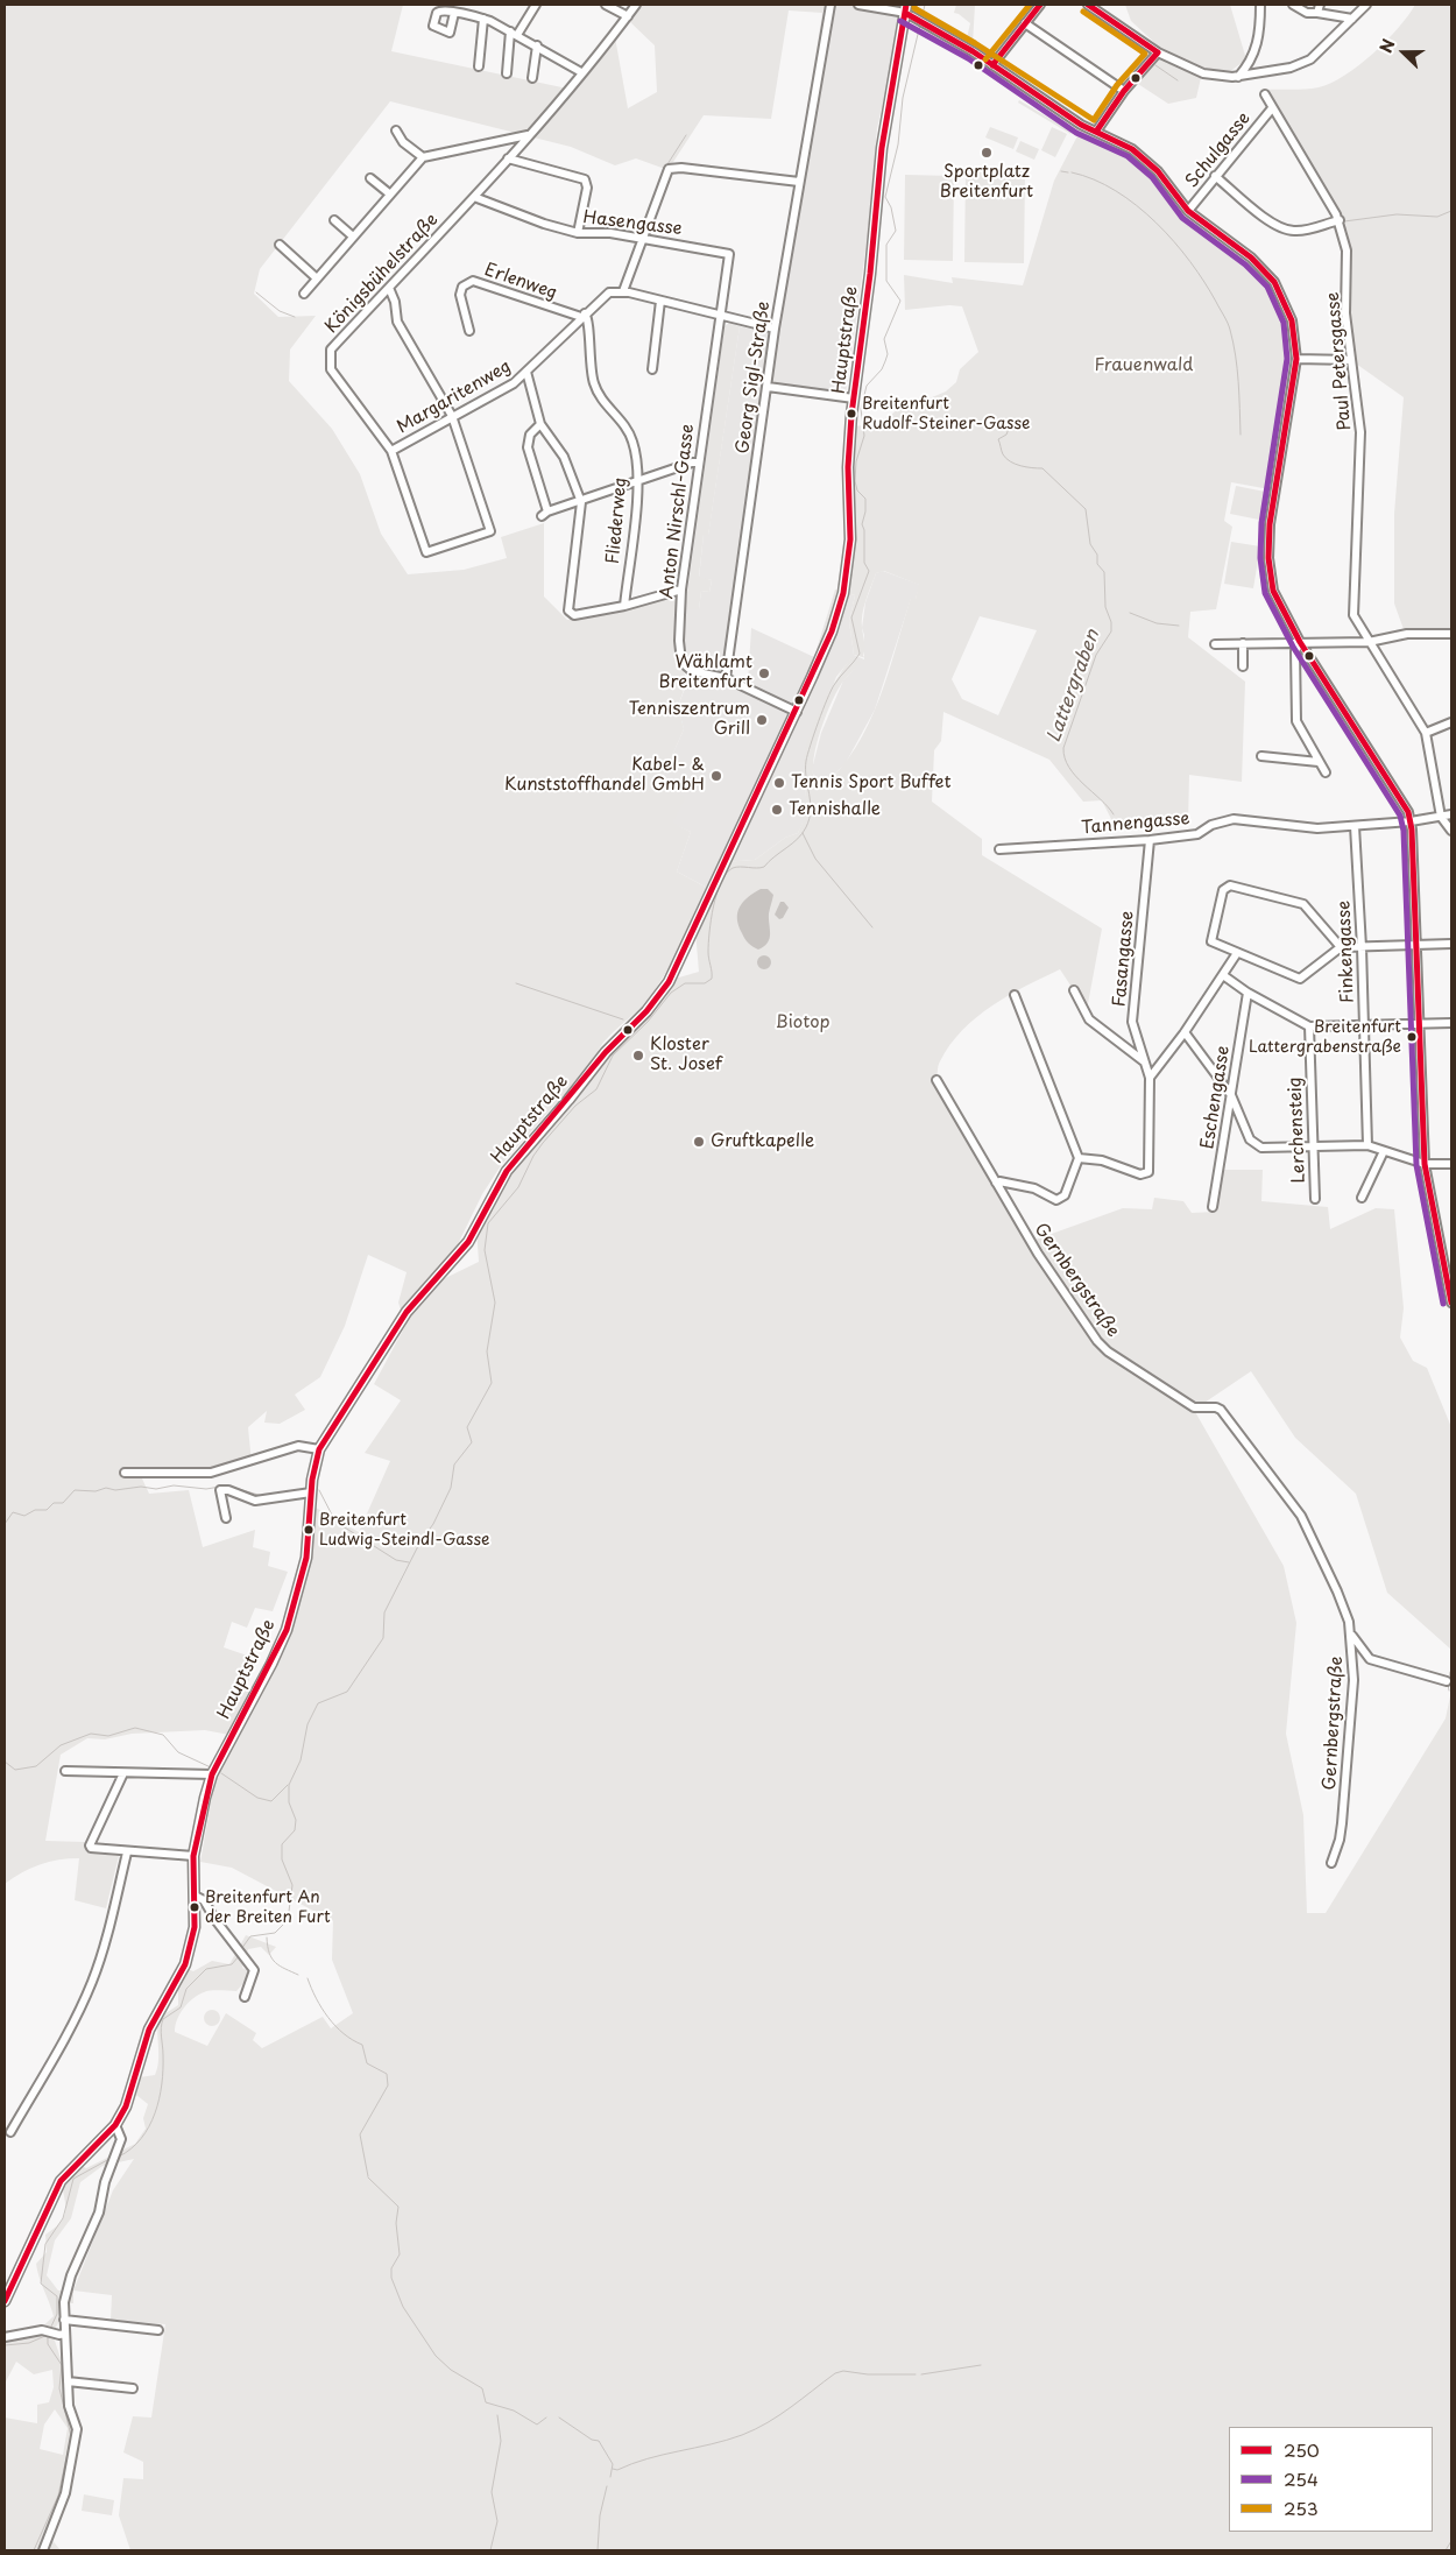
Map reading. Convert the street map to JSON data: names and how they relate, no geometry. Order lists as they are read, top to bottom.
{
  "streets": {
    "main road": ["Hauptstraße"],
    "street": [
      "Schulgasse",
      "Hasengasse",
      "Königsbühelstraße",
      "Erlenweg",
      "Paul Petersgasse",
      "Georg Sigl-Straße",
      "Margaritenweg",
      "Anton Nirschl-Gasse",
      "Fliederweg",
      "Tannengasse",
      "Finkengasse",
      "Fasangasse",
      "Eschengasse",
      "Lerchensteig",
      "Gernbergstraße"
    ]
  },
  "crossings": [
    ["Schulgasse", "Paul Petersgasse"],
    ["Hasengasse", "Königsbühelstraße"],
    ["Hasengasse", "Anton Nirschl-Gasse"],
    ["Königsbühelstraße", "Margaritenweg"],
    ["Erlenweg", "Margaritenweg"],
    ["Erlenweg", "Fliederweg"],
    ["Georg Sigl-Straße", "Anton Nirschl-Gasse"],
    ["Margaritenweg", "Fliederweg"],
    ["Tannengasse", "Finkengasse"],
    ["Tannengasse", "Fasangasse"]
  ],
  "water": ["Lattergraben"],
  "parks": ["Frauenwald", "Biotop"],
  "places": [
    "Sportplatz Breitenfurt",
    "Breitenfurt Rudolf-Steiner-Gasse",
    "Wählamt Breitenfurt",
    "Tenniszentrum Grill",
    "Kabel- & Kunststoffhandel GmbH",
    "Tennis Sport Buffet",
    "Tennishalle",
    "Breitenfurt Lattergrabenstraße",
    "Kloster St. Josef",
    "Gruftkapelle",
    "Breitenfurt Ludwig-Steindl-Gasse",
    "Breitenfurt An der Breiten Furt"
  ],
  "lines": ["transit line 250", "transit line 253", "transit line 254"],
  "legend": ["250", "254", "253"],
  "north": "left"
}
